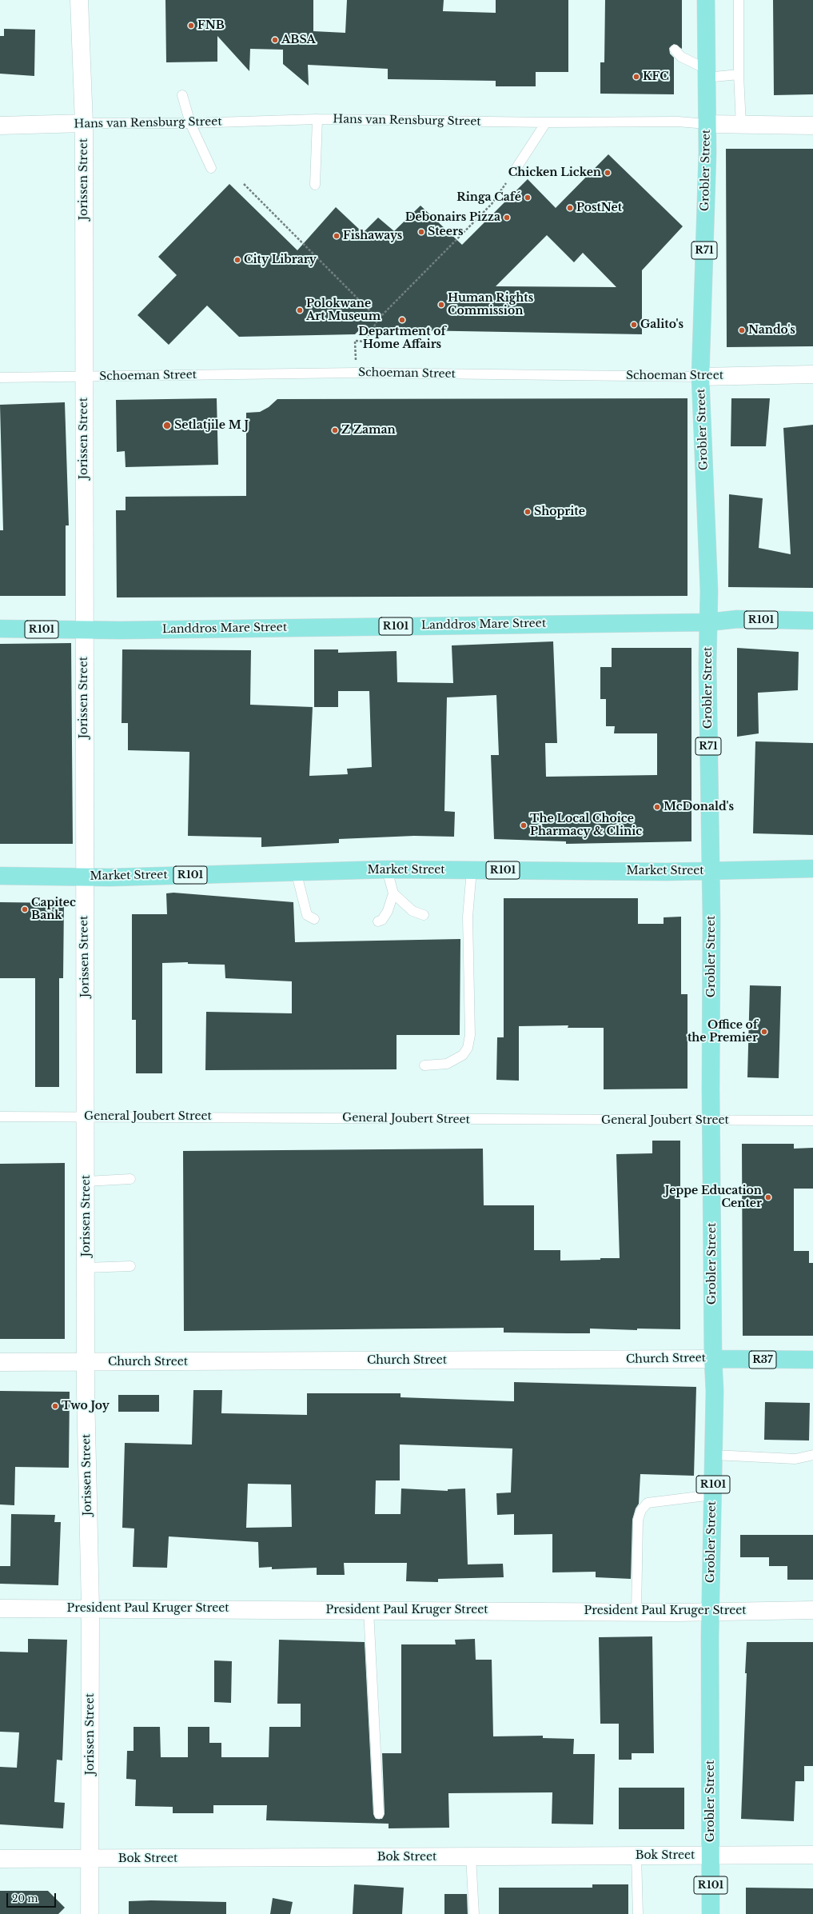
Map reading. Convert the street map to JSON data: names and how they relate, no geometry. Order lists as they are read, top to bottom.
{
  "streets": {
    "main road": [
      "Grobler Street",
      "R71",
      "R101",
      "Landdros Mare Street",
      "Market Street",
      "Church Street",
      "R37"
    ],
    "street": [
      "Hans van Rensburg Street",
      "Jorissen Street",
      "Schoeman Street",
      "President Paul Kruger Street",
      "Bok Street"
    ],
    "lane": ["General Joubert Street"]
  },
  "crossings": [
    ["Hans van Rensburg Street", "Grobler Street"],
    ["Hans van Rensburg Street", "Jorissen Street"],
    ["Grobler Street", "Schoeman Street"],
    ["Grobler Street", "Landdros Mare Street"],
    ["Grobler Street", "Market Street"],
    ["Grobler Street", "General Joubert Street"],
    ["Grobler Street", "Church Street"],
    ["Grobler Street", "President Paul Kruger Street"],
    ["Grobler Street", "Bok Street"],
    ["Jorissen Street", "Schoeman Street"],
    ["Jorissen Street", "Landdros Mare Street"],
    ["Jorissen Street", "Market Street"],
    ["Jorissen Street", "General Joubert Street"],
    ["Jorissen Street", "Church Street"],
    ["Jorissen Street", "President Paul Kruger Street"],
    ["Jorissen Street", "Bok Street"]
  ],
  "places": [
    "FNB",
    "ABSA",
    "KFC",
    "Chicken Licken",
    "Ringa Café",
    "PostNet",
    "Debonairs Pizza",
    "Steers",
    "Fishaways",
    "City Library",
    "Human Rights Commission",
    "Polokwane Art Museum",
    "Department of Home Affairs",
    "Galito's",
    "Nando's",
    "Setlatjile M J",
    "Z Zaman",
    "Shoprite",
    "McDonald's",
    "The Local Choice Pharmacy & Clinic",
    "Capitec Bank",
    "Office of the Premier",
    "Jeppe Education Center",
    "Two Joy"
  ],
  "scale_bar": "20 m"
}
